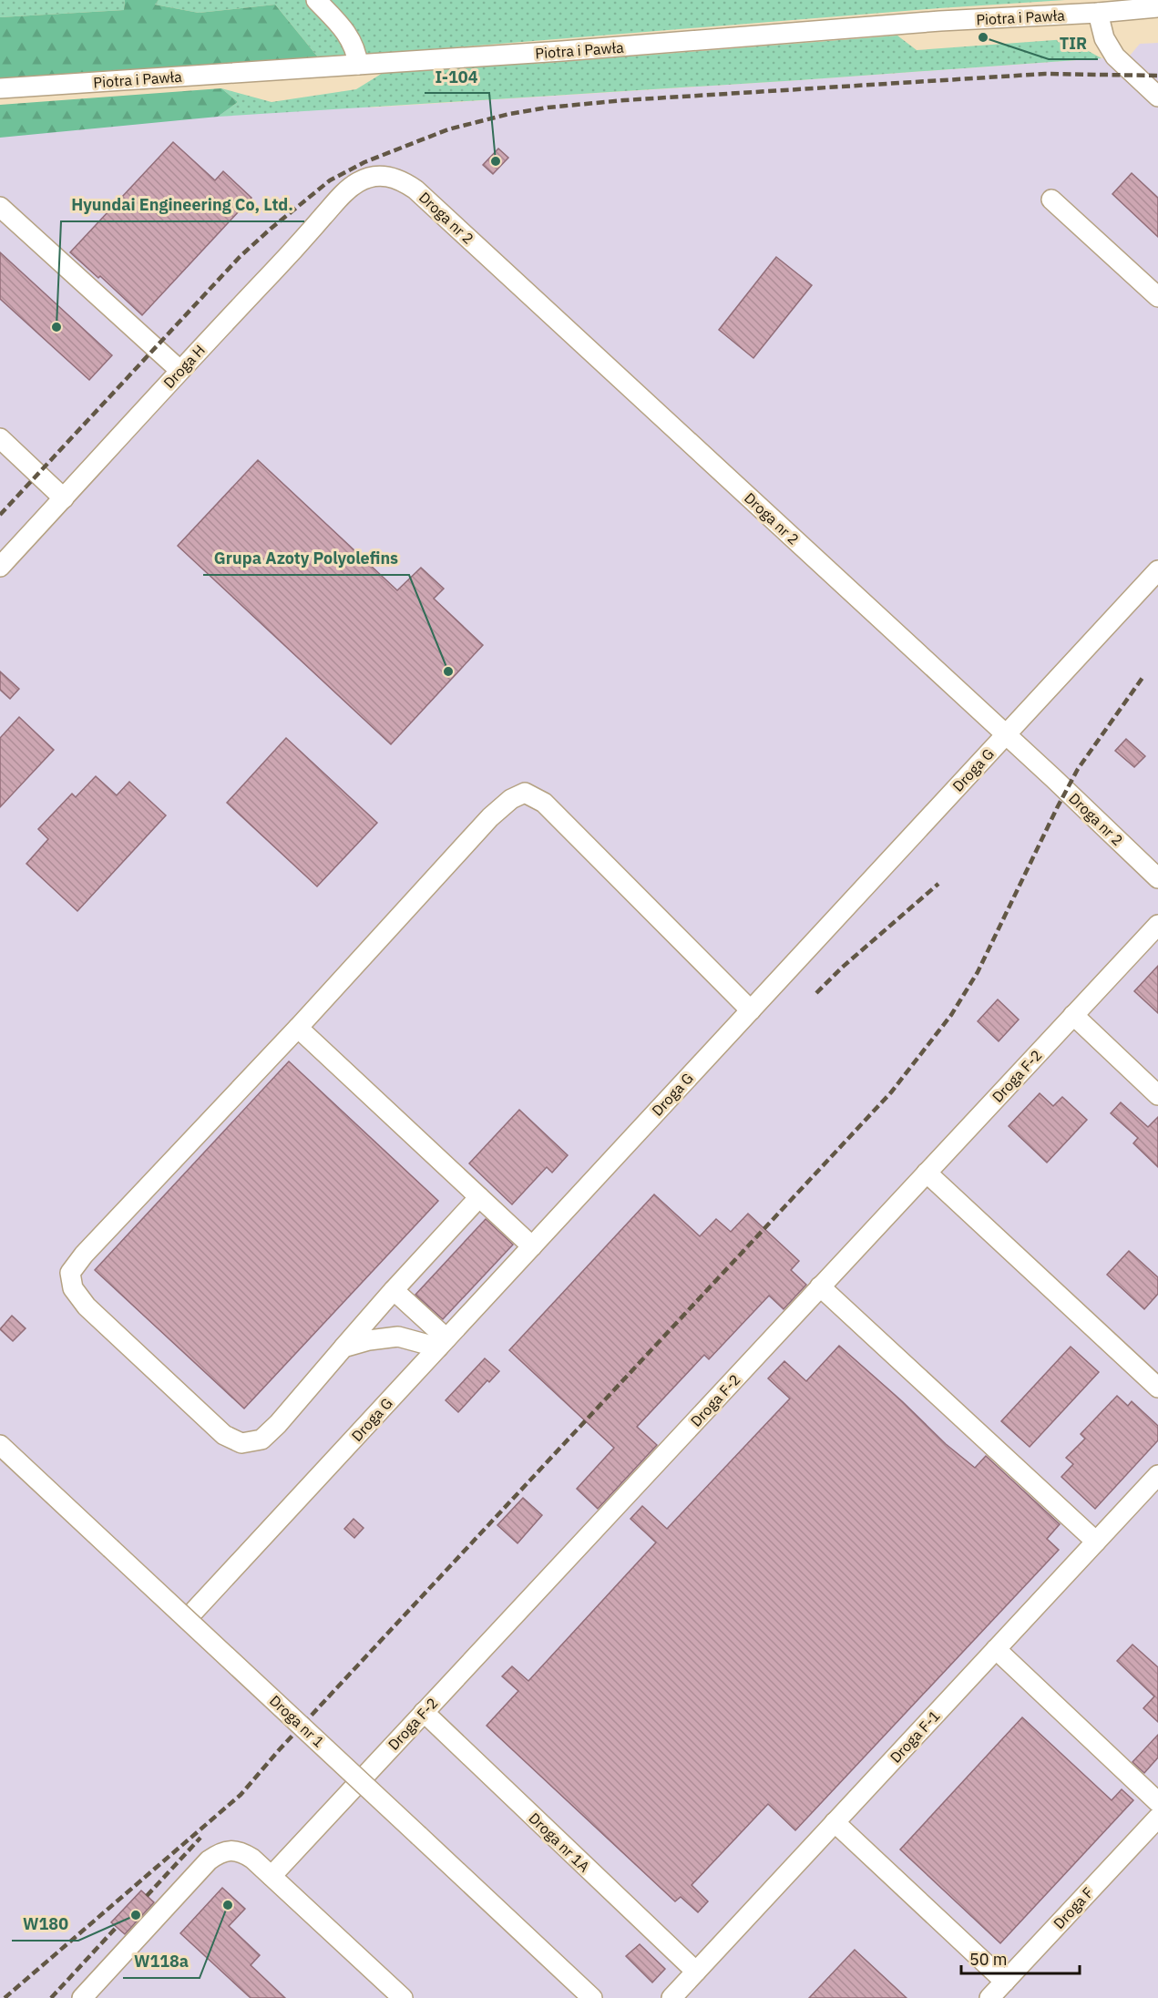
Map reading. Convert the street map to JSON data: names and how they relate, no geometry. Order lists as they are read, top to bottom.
{
  "streets": {
    "street": [
      "Piotra i Pawła",
      "Droga nr 2",
      "Droga H",
      "Droga G",
      "Droga F-2",
      "Droga nr 1",
      "Droga F-1",
      "Droga nr 1A",
      "Droga F"
    ]
  },
  "crossings": [
    ["Droga nr 2", "Droga H"],
    ["Droga nr 2", "Droga G"],
    ["Droga G", "Droga nr 1"],
    ["Droga F-2", "Droga nr 1A"],
    ["Droga F-1", "Droga nr 1A"]
  ],
  "places": [
    "TIR",
    "I-104",
    "Hyundai Engineering Co, Ltd.",
    "Grupa Azoty Polyolefins",
    "W118a",
    "W180"
  ],
  "scale_bar": "50 m"
}
